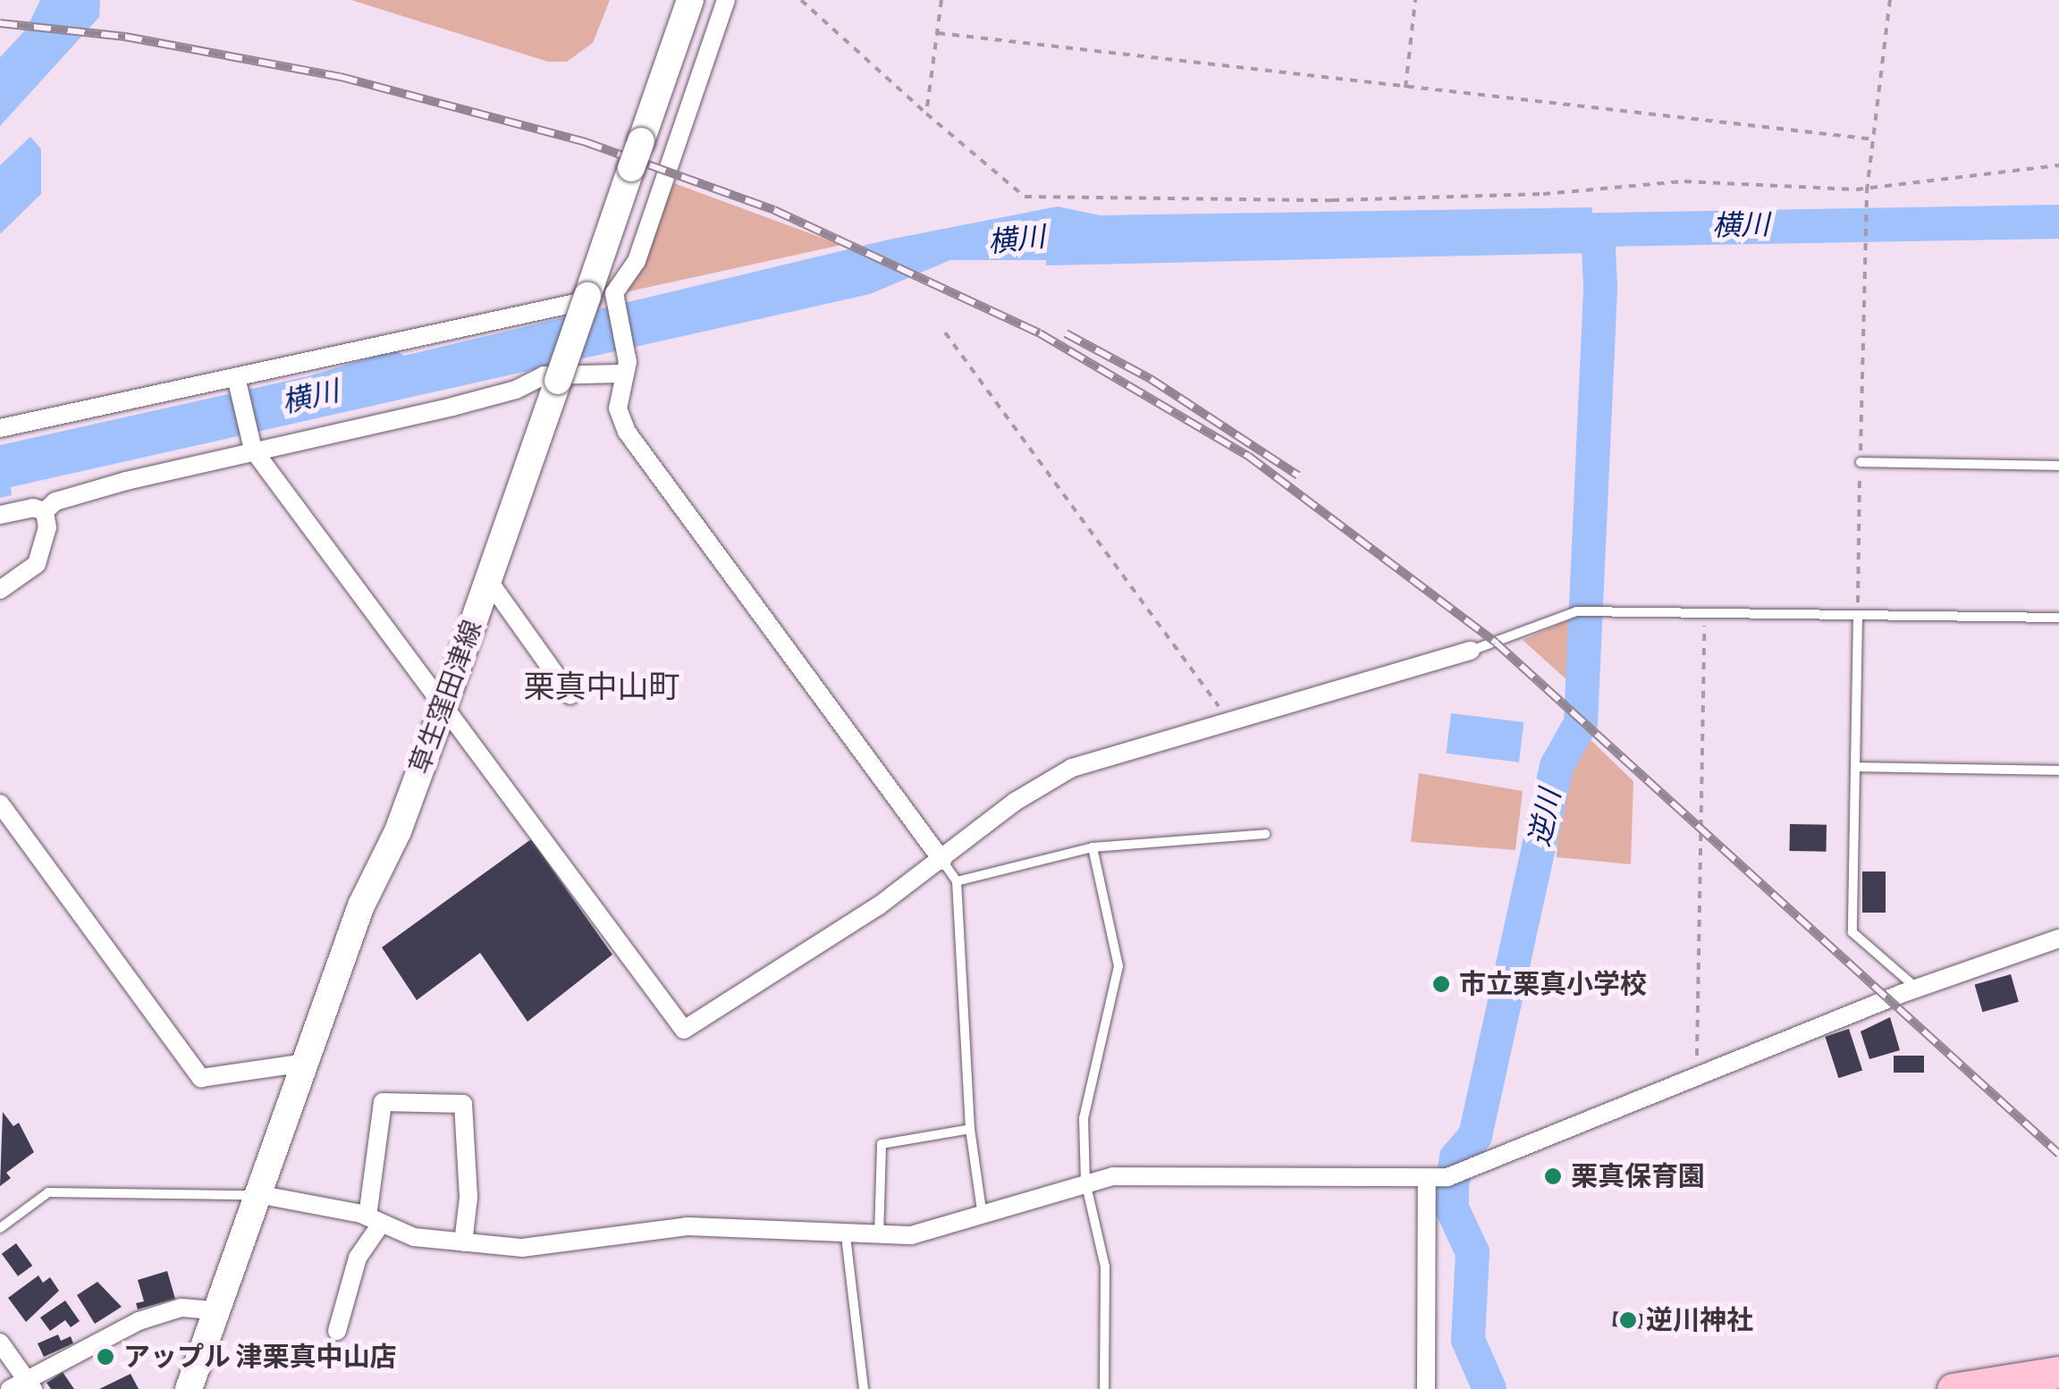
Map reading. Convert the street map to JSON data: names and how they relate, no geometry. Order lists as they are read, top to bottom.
{
  "streets": {
    "main road": ["草生窪田津線"]
  },
  "districts": ["栗真中山町"],
  "water": ["横川", "逆川"],
  "places": [
    "市立栗真小学校",
    "栗真保育園",
    "逆川神社",
    "アップル 津栗真中山店"
  ]
}
